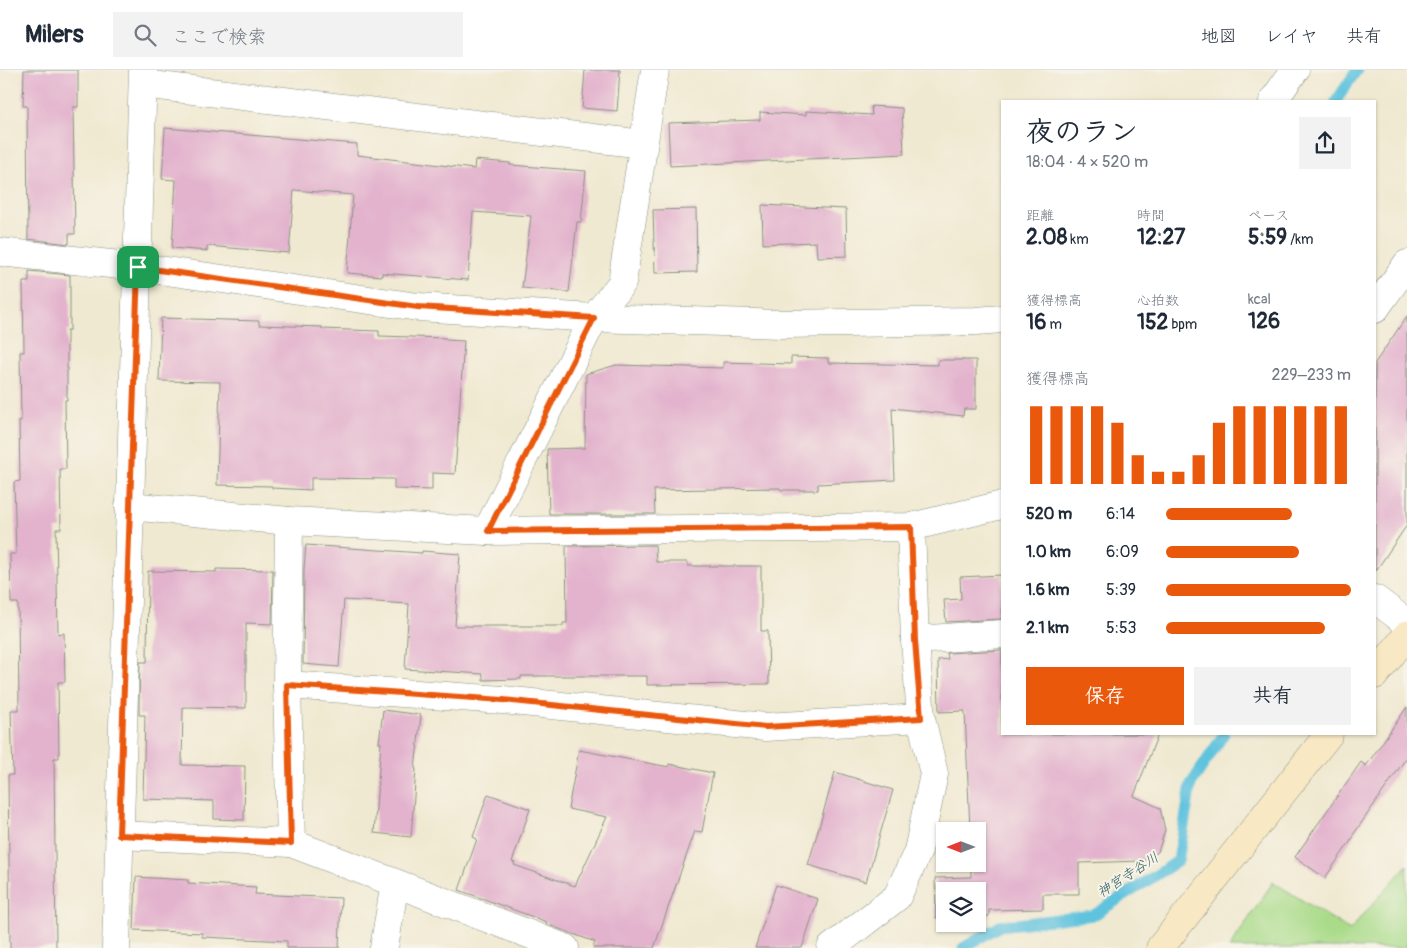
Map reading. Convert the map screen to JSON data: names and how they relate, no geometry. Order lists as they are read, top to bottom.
{
  "water": ["神宮寺谷川"],
  "north": "left",
  "page": {
    "header": "Milers",
    "search": "ここで検索",
    "nav": ["地図", "レイヤ", "共有"],
    "heading": ["夜のラン", "18:04 · 4 × 520 m"],
    "stats": [
      ["距離", "2.08 km"],
      ["時間", "12:27"],
      ["ペース", "5:59 /km"],
      ["獲得標高", "16 m"],
      ["心拍数", "152 bpm"],
      ["kcal", "126"]
    ],
    "chart": ["獲得標高", "229–233 m"],
    "list": [
      {
        "name": "520 m",
        "note": "6:14"
      },
      {
        "name": "1.0 km",
        "note": "6:09"
      },
      {
        "name": "1.6 km",
        "note": "5:39"
      },
      {
        "name": "2.1 km",
        "note": "5:53"
      }
    ],
    "buttons": ["保存", "共有"]
  }
}
